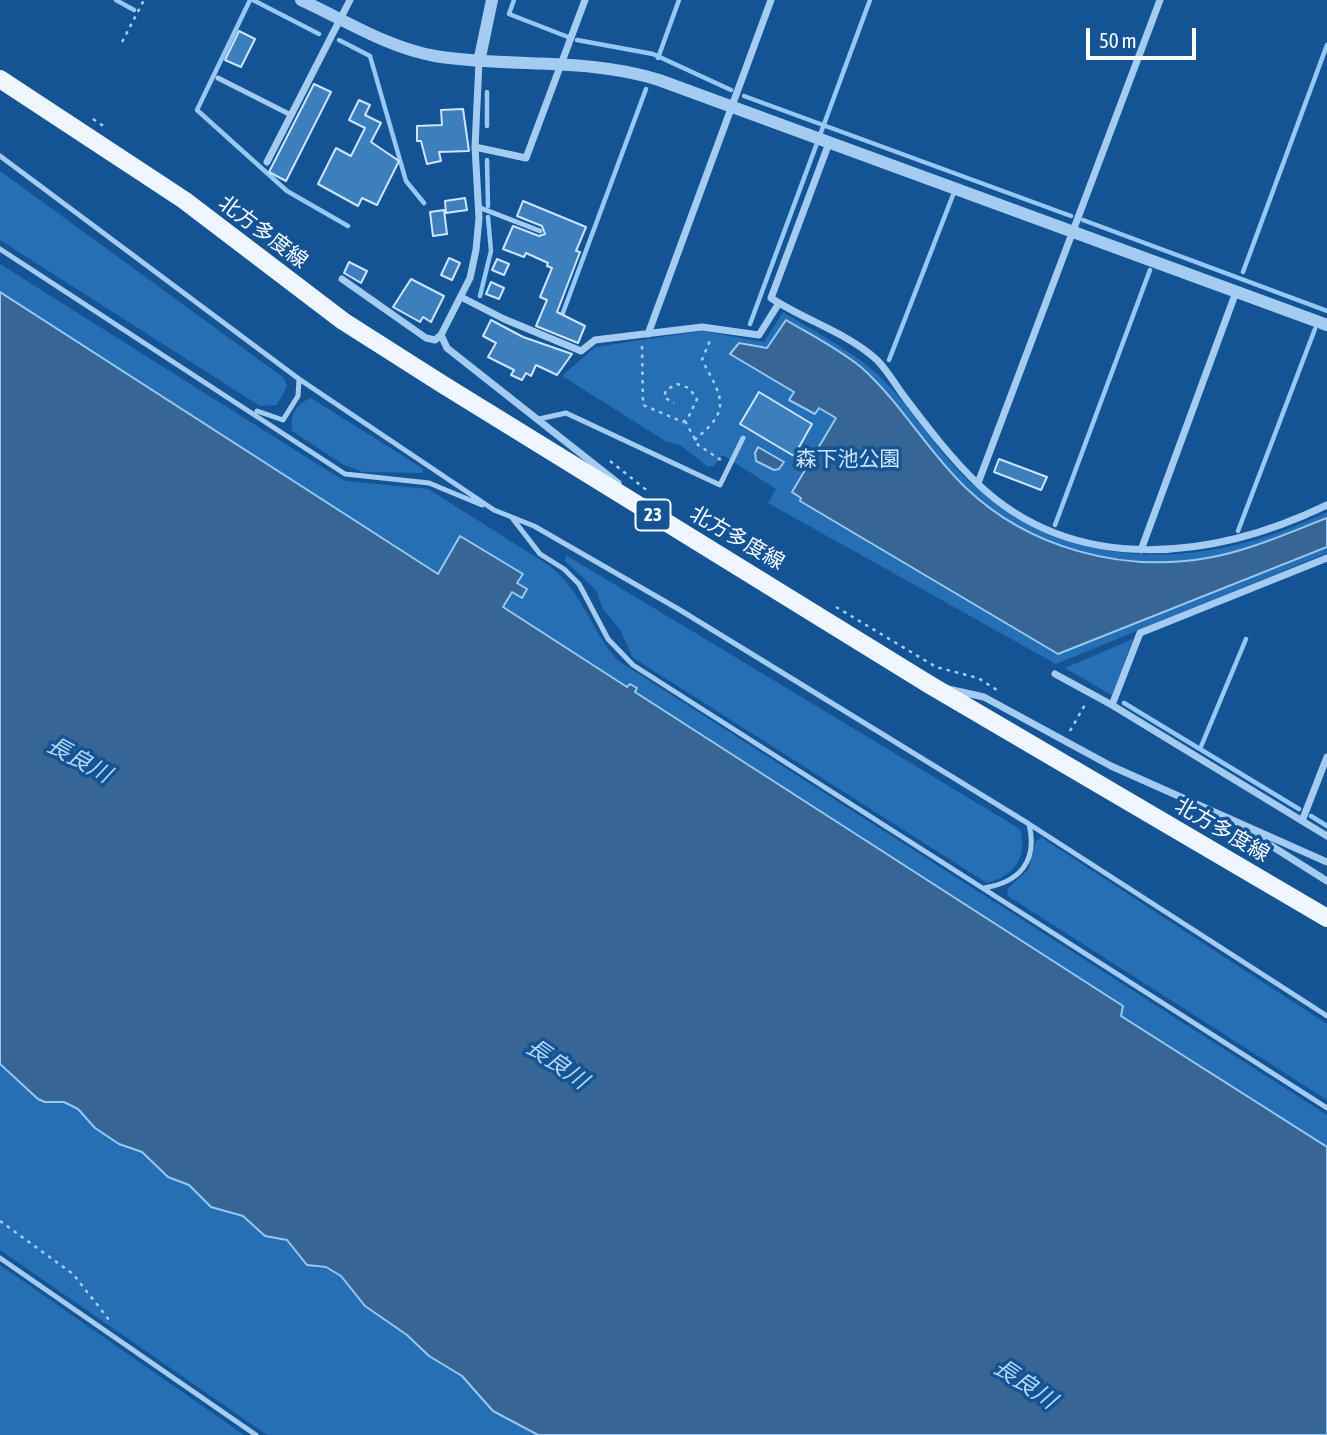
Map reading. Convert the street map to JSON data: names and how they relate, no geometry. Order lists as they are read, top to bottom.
{
  "streets": {
    "main road": ["北方多度線", "23"]
  },
  "water": ["長良川"],
  "parks": ["森下池公園"],
  "scale_bar": "50 m"
}
